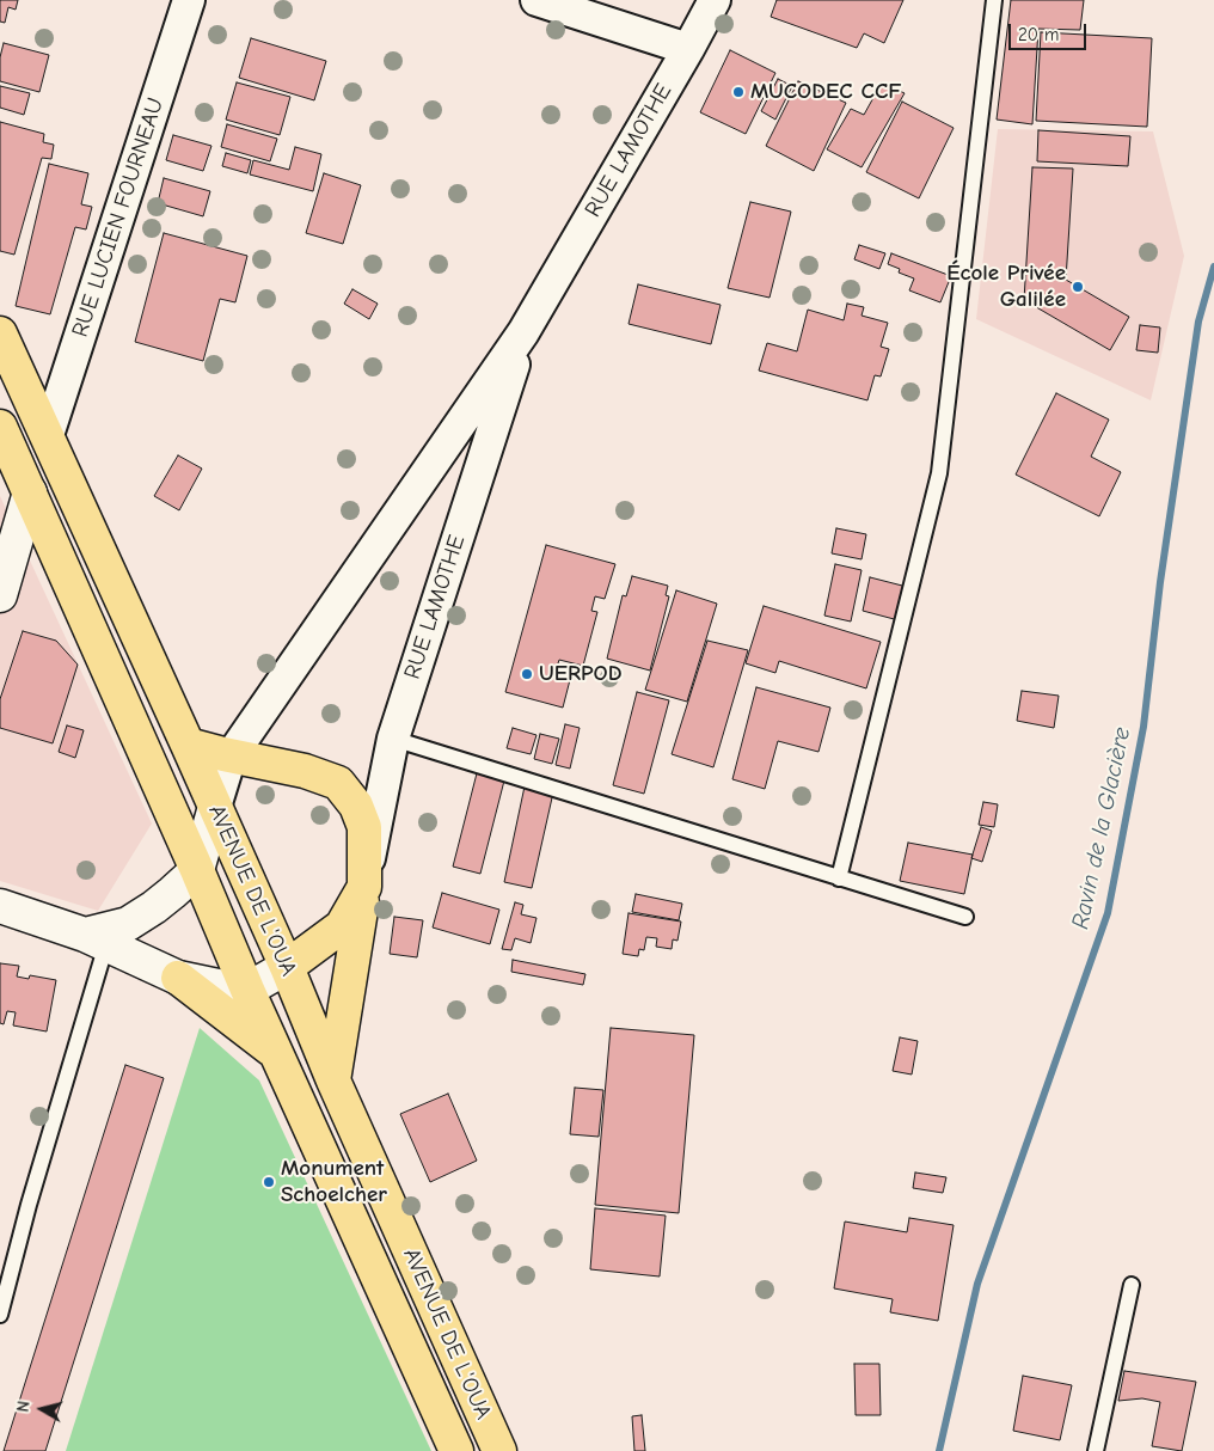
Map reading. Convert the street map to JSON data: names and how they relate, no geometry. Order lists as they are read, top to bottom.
{
  "streets": {
    "main road": ["AVENUE DE L'OUA"],
    "street": ["RUE LAMOTHE", "RUE LUCIEN FOURNEAU"]
  },
  "crossings": [
    ["RUE LAMOTHE", "AVENUE DE L'OUA"],
    ["RUE LUCIEN FOURNEAU", "AVENUE DE L'OUA"]
  ],
  "water": ["Ravin de la Glacière"],
  "places": [
    "MUCODEC CCF",
    "École Privée Galilée",
    "UERPOD",
    "Monument Schoelcher"
  ],
  "scale_bar": "20 m",
  "north": "left"
}
